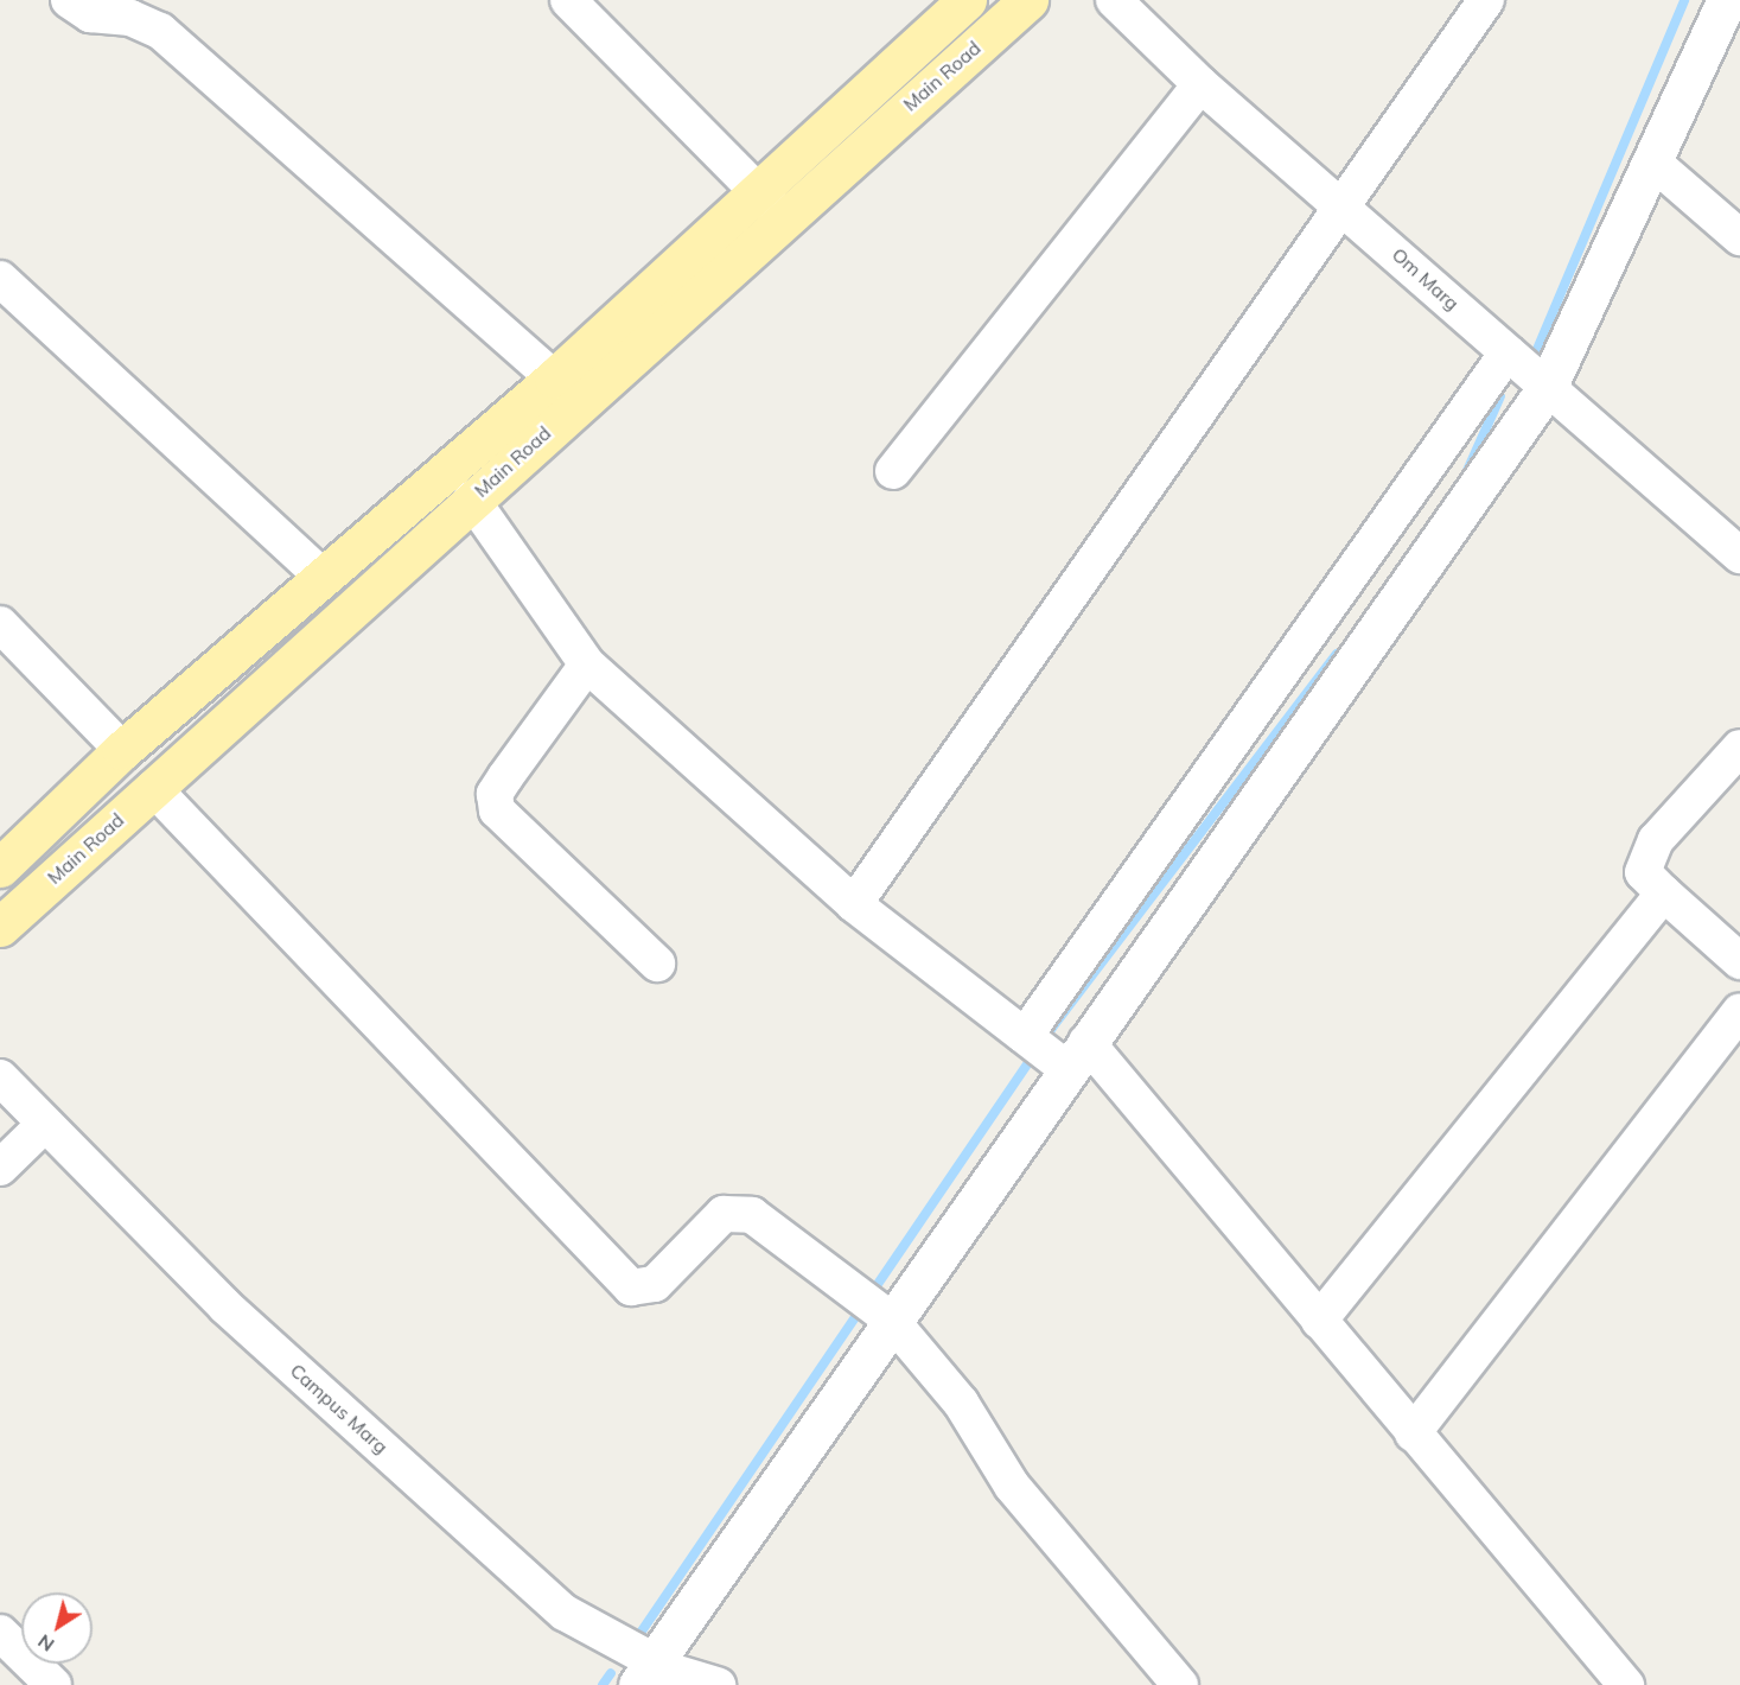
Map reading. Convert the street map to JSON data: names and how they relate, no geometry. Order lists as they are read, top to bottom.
{
  "streets": {
    "main road": ["Main Road"],
    "street": ["Om Marg", "Campus Marg"]
  },
  "north": "bottom left"
}
